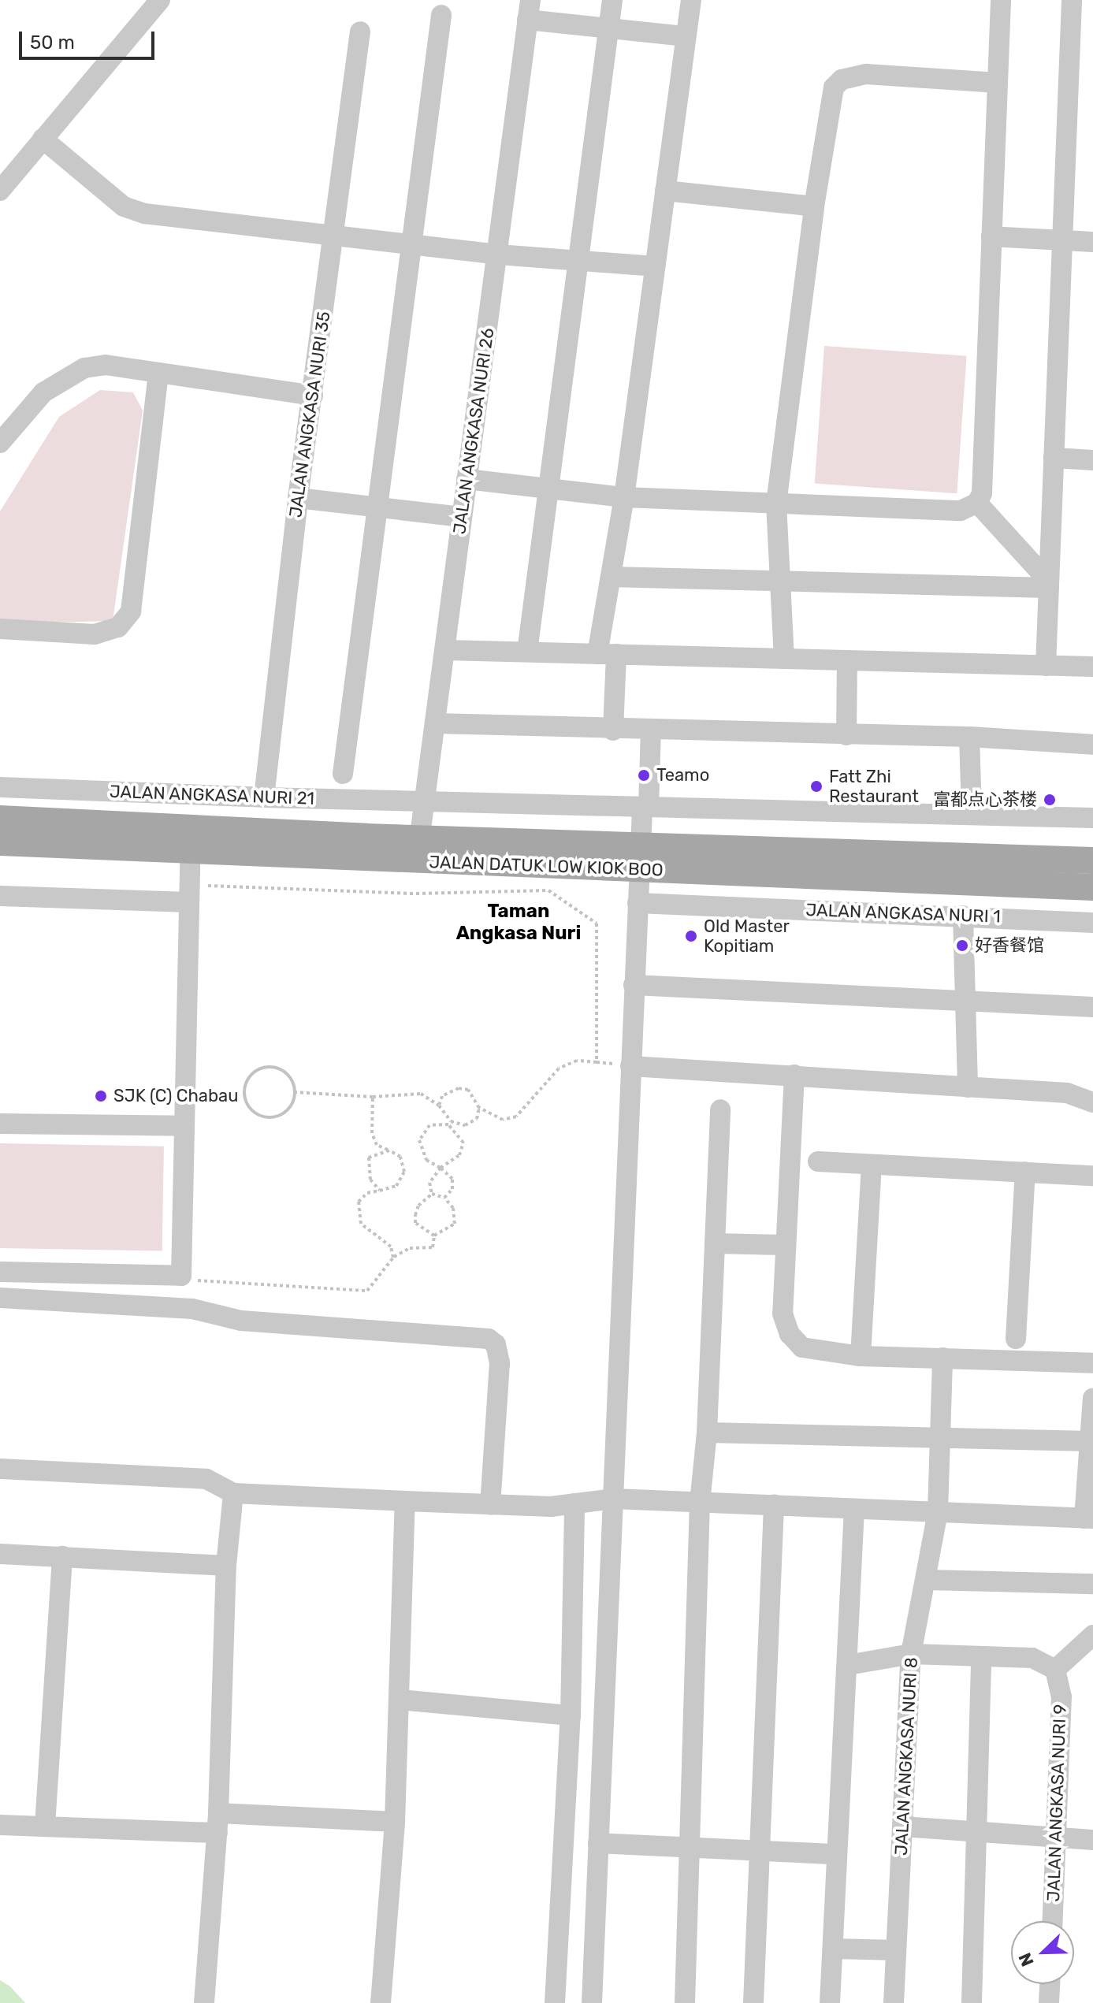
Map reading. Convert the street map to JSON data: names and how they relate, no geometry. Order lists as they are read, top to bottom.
{
  "streets": {
    "main road": ["JALAN DATUK LOW KIOK BOO"],
    "street": [
      "JALAN ANGKASA NURI 35",
      "JALAN ANGKASA NURI 26",
      "JALAN ANGKASA NURI 21",
      "JALAN ANGKASA NURI 1",
      "JALAN ANGKASA NURI 8",
      "JALAN ANGKASA NURI 9"
    ]
  },
  "crossings": [
    ["JALAN ANGKASA NURI 35", "JALAN ANGKASA NURI 21"],
    ["JALAN ANGKASA NURI 26", "JALAN ANGKASA NURI 21"],
    ["JALAN ANGKASA NURI 26", "JALAN DATUK LOW KIOK BOO"]
  ],
  "districts": ["Taman Angkasa Nuri"],
  "places": [
    "Teamo",
    "Fatt Zhi Restaurant",
    "富都点心茶楼",
    "Old Master Kopitiam",
    "好香餐馆",
    "SJK (C) Chabau"
  ],
  "scale_bar": "50 m",
  "north": "bottom left"
}
